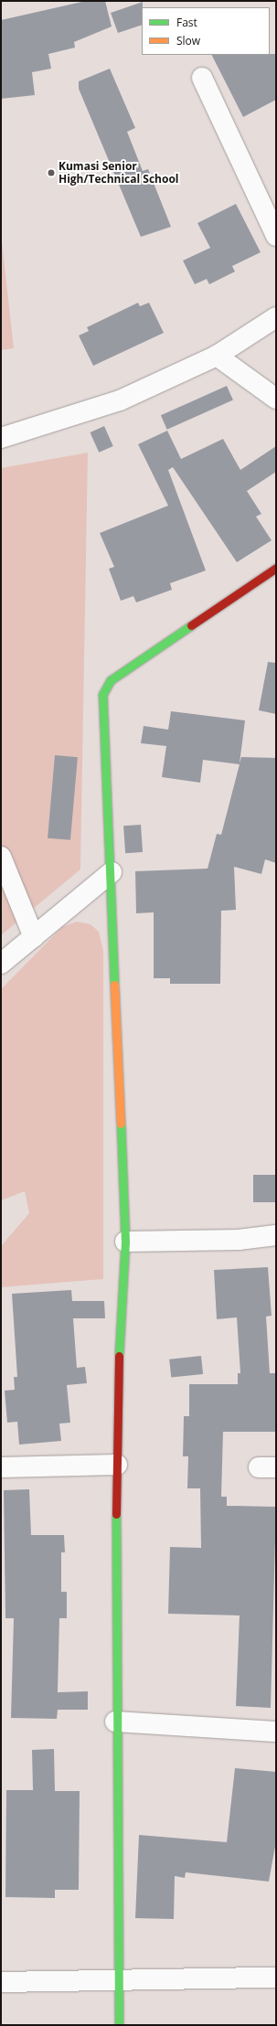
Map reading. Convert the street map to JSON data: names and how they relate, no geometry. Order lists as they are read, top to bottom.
{
  "places": ["Kumasi Senior High/Technical School"],
  "legend": ["Fast", "Slow"]
}
